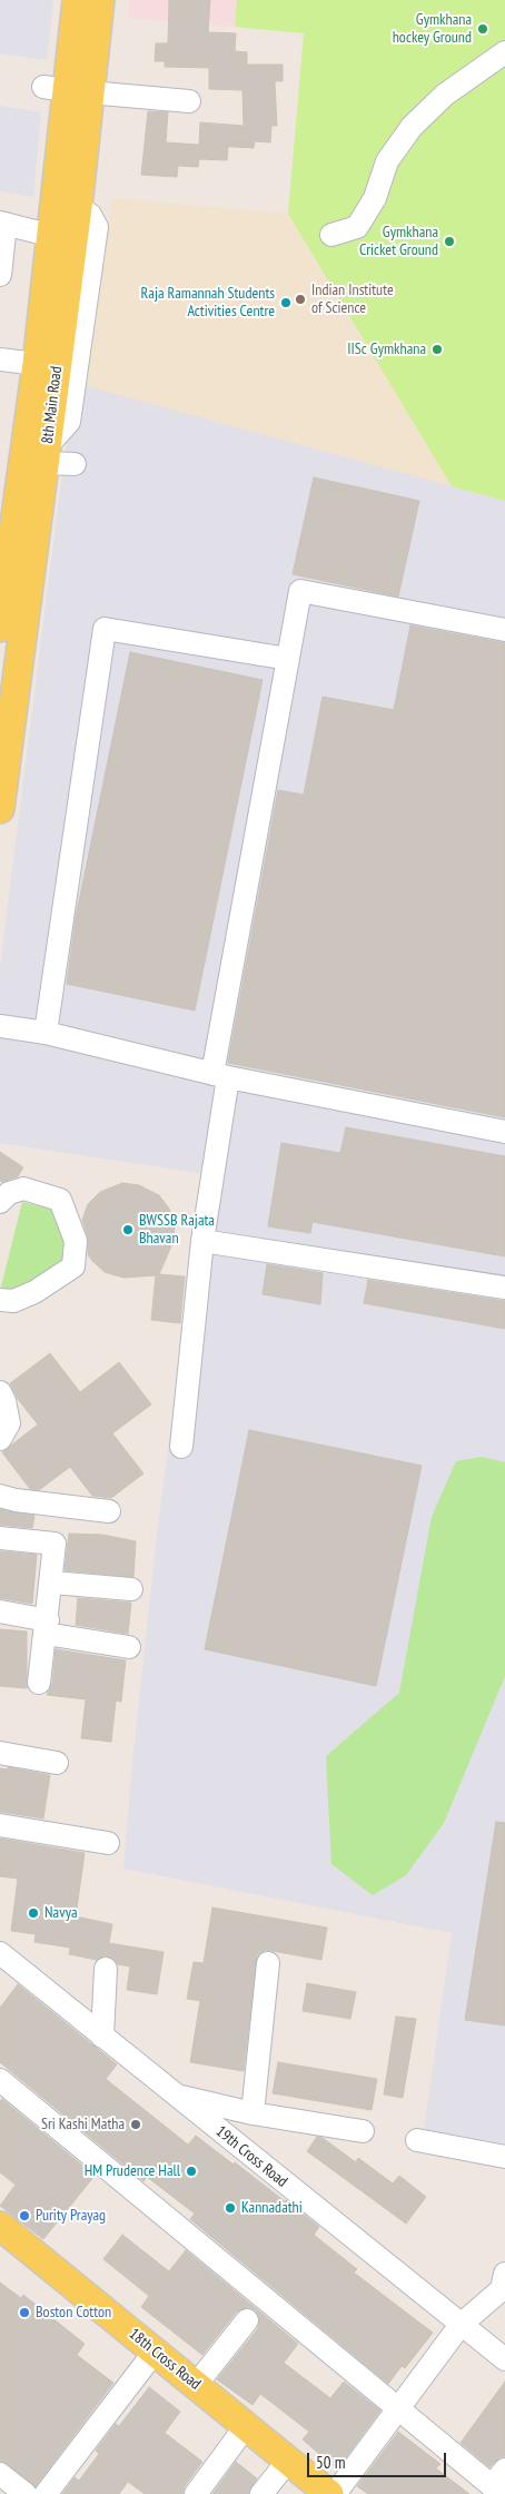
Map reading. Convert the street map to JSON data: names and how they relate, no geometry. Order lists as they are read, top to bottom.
{
  "streets": {
    "main road": ["8th Main Road", "18th Cross Road"],
    "street": ["19th Cross Road"]
  },
  "places": [
    "Gymkhana hockey Ground",
    "Gymkhana Cricket Ground",
    "Indian Institute of Science",
    "Raja Ramannah Students Activities Centre",
    "IISc Gymkhana",
    "BWSSB Rajata Bhavan",
    "Navya",
    "Sri Kashi Matha",
    "HM Prudence Hall",
    "Kannadathi",
    "Purity Prayag",
    "Boston Cotton"
  ],
  "scale_bar": "50 m"
}
